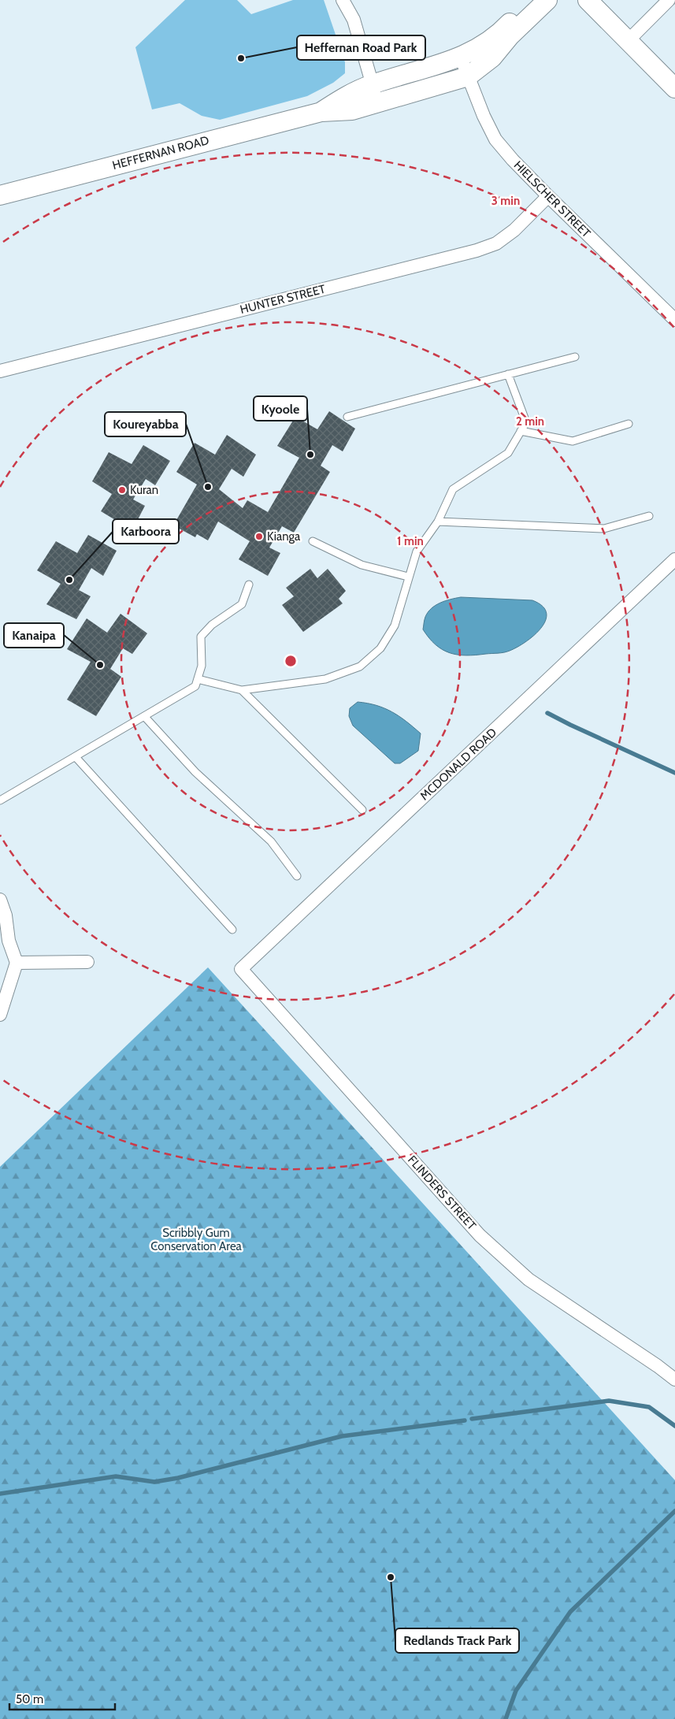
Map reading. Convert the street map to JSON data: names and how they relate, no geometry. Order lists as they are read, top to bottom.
{
  "streets": {
    "street": [
      "HEFFERNAN ROAD",
      "HIELSCHER STREET",
      "HUNTER STREET",
      "MCDONALD ROAD",
      "FLINDERS STREET"
    ]
  },
  "crossings": [
    ["HEFFERNAN ROAD", "HIELSCHER STREET"],
    ["HIELSCHER STREET", "HUNTER STREET"],
    ["MCDONALD ROAD", "FLINDERS STREET"]
  ],
  "parks": ["Scribbly Gum Conservation Area"],
  "places": [
    "Heffernan Road Park",
    "Kyoole",
    "Koureyabba",
    "Kuran",
    "Kianga",
    "Karboora",
    "Kanaipa",
    "Redlands Track Park"
  ],
  "scale_bar": "50 m",
  "rings": ["3 min", "2 min", "1 min"]
}
